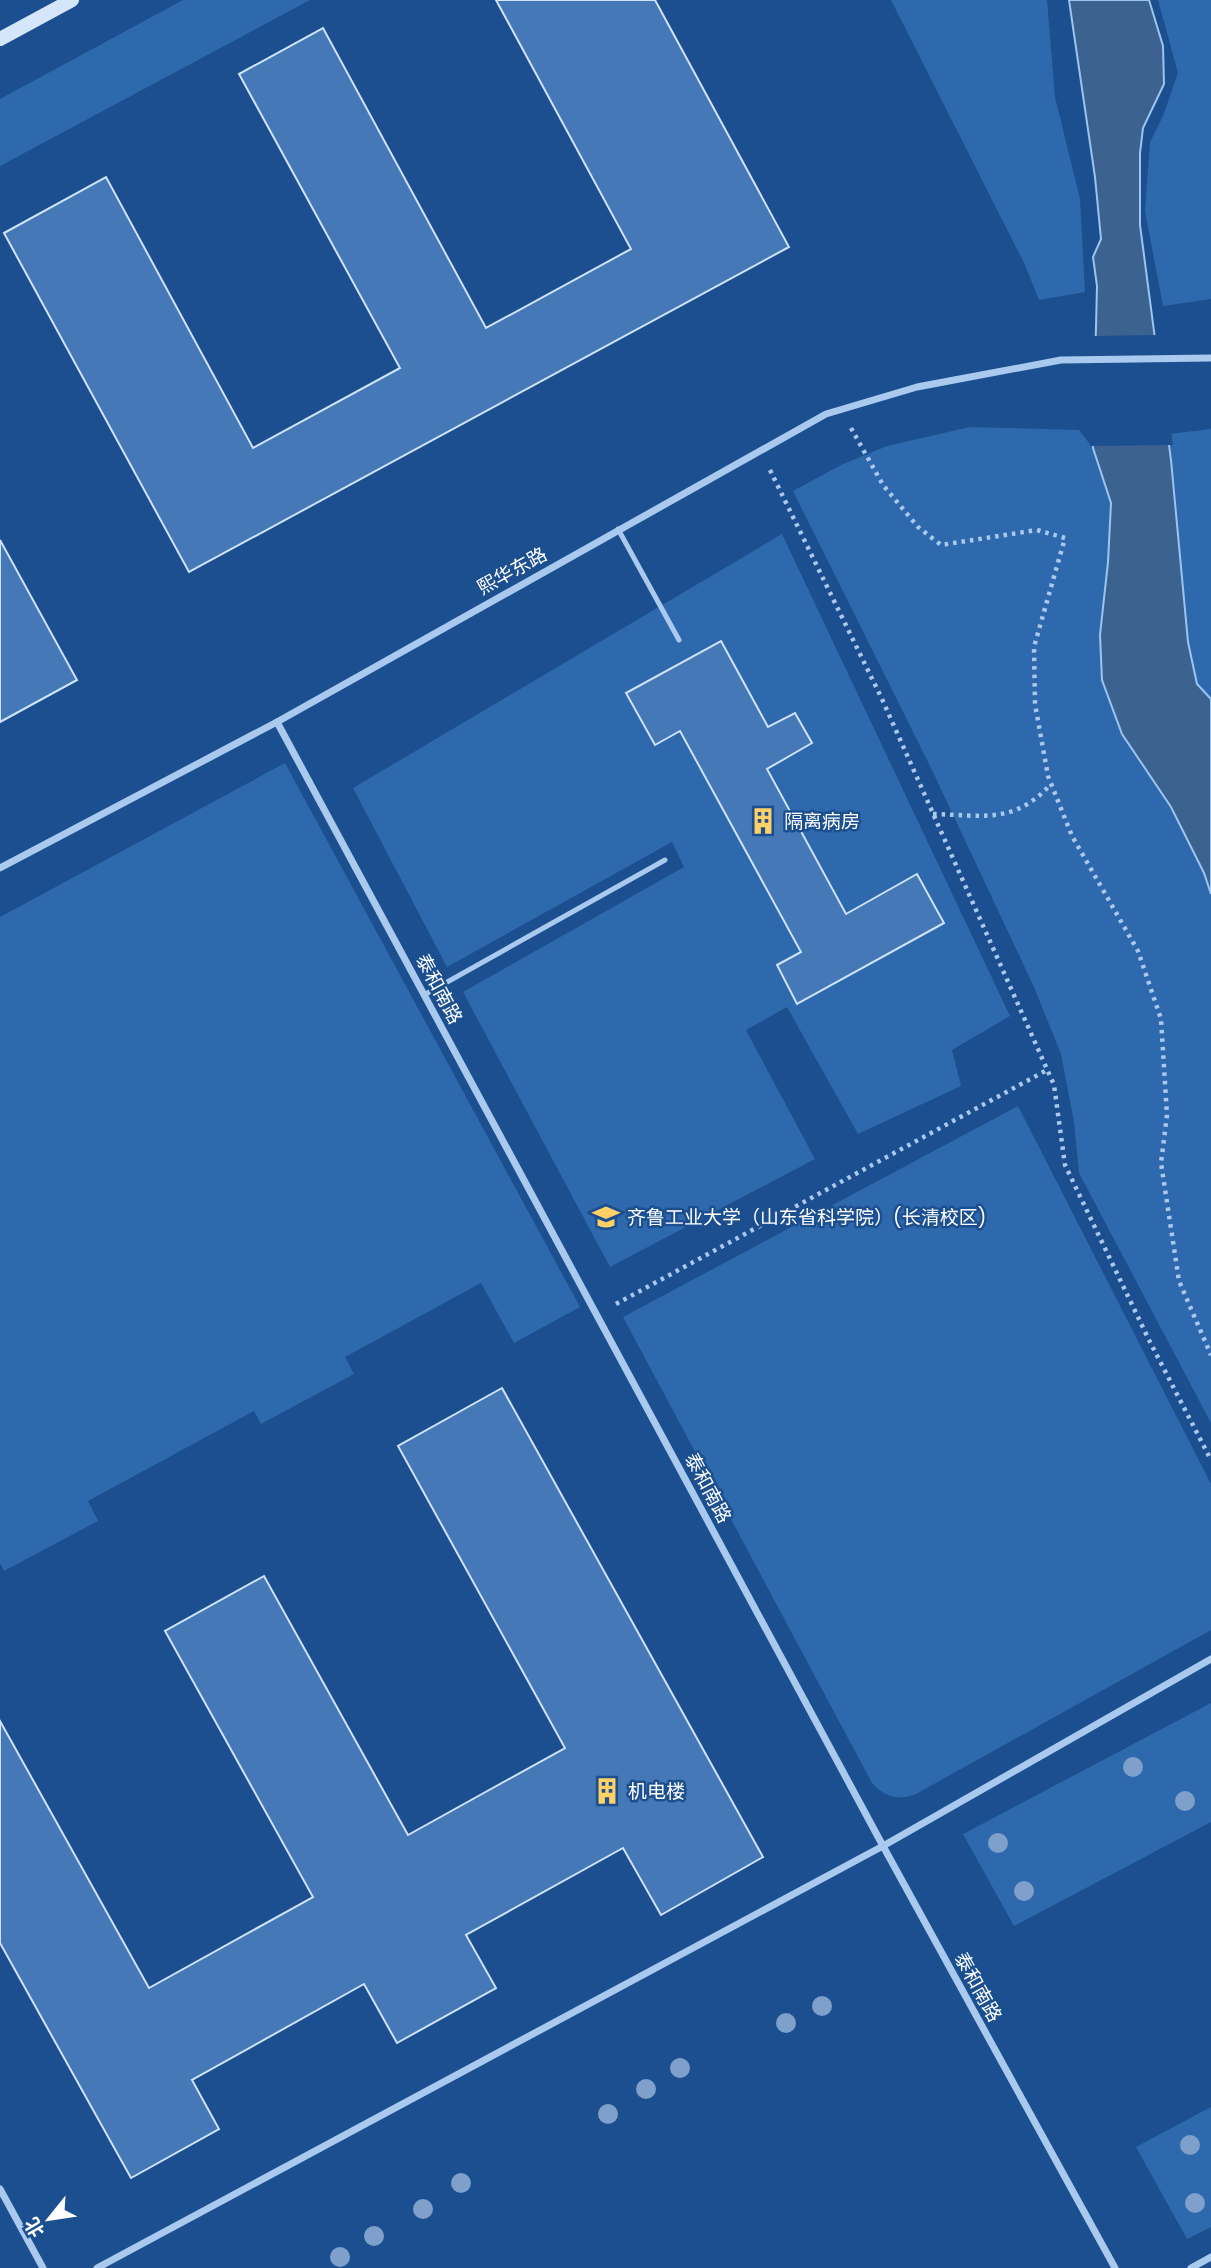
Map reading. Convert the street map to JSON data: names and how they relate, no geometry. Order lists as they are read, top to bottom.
{
  "streets": {
    "street": ["熙华东路", "泰和南路"]
  },
  "crossings": [
    ["熙华东路", "泰和南路"]
  ],
  "places": {
    "building": ["隔离病房", "机电楼"],
    "school or university": ["齐鲁工业大学（山东省科学院）(长清校区)"]
  },
  "north": "bottom left"
}
